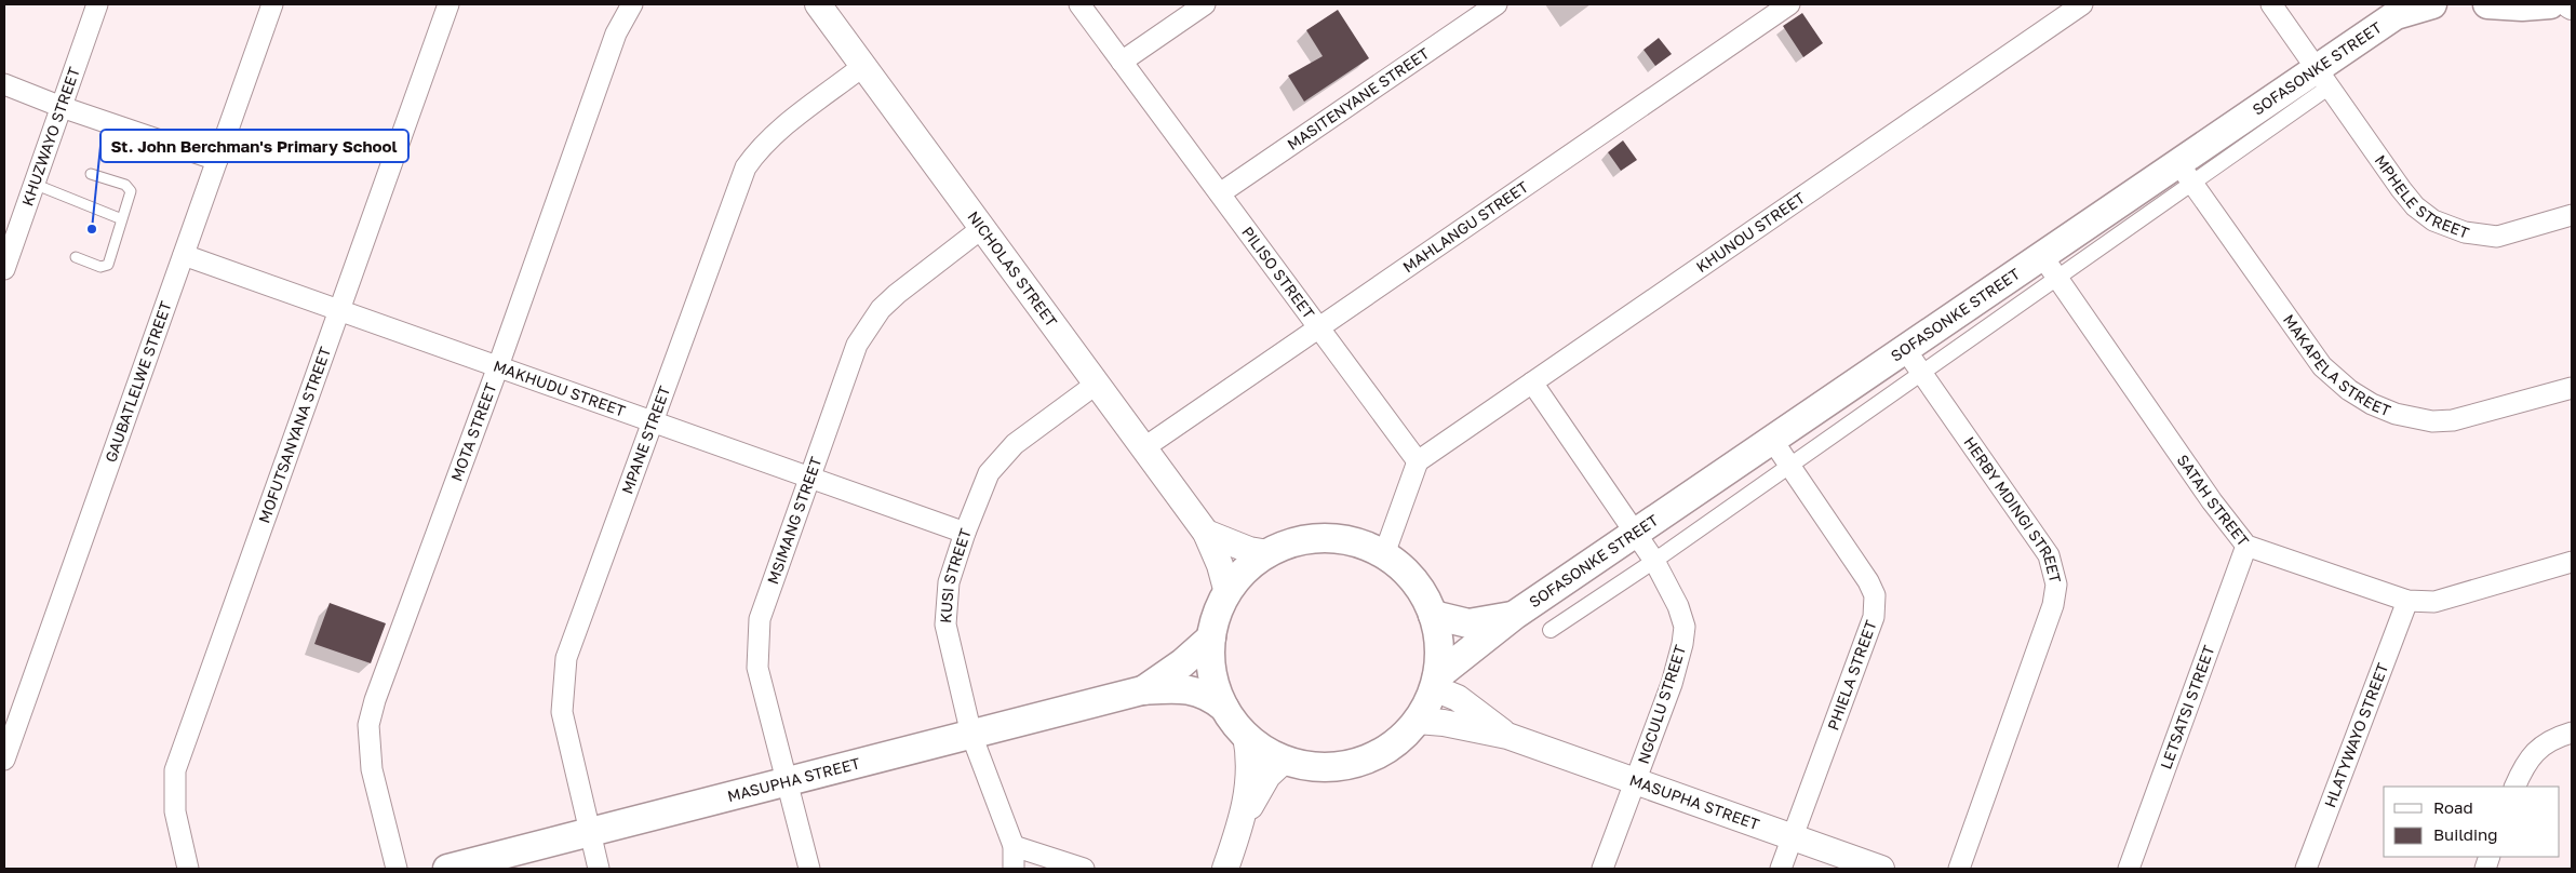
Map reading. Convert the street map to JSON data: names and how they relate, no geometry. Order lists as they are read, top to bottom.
{
  "streets": {
    "main road": ["SOFASONKE STREET", "MASUPHA STREET"],
    "street": [
      "MASITENYANE STREET",
      "KHUZWAYO STREET",
      "MPHELE STREET",
      "MAHLANGU STREET",
      "KHUNOU STREET",
      "NICHOLAS STREET",
      "PILISO STREET",
      "MAKAPELA STREET",
      "GAUBATLELWE STREET",
      "MAKHUDU STREET",
      "MOTA STREET",
      "MOFUTSANYANA STREET",
      "MPANE STREET",
      "SATAH STREET",
      "HERBY MDINGI STREET",
      "MSIMANG STREET",
      "KUSI STREET",
      "PHIELA STREET",
      "NGCULU STREET",
      "LETSATSI STREET",
      "HLATYWAYO STREET"
    ]
  },
  "crossings": [
    ["SOFASONKE STREET", "MPHELE STREET"],
    ["SOFASONKE STREET", "NICHOLAS STREET"],
    ["SOFASONKE STREET", "MAKAPELA STREET"],
    ["SOFASONKE STREET", "SATAH STREET"],
    ["SOFASONKE STREET", "HERBY MDINGI STREET"],
    ["SOFASONKE STREET", "PHIELA STREET"],
    ["SOFASONKE STREET", "NGCULU STREET"],
    ["SOFASONKE STREET", "MASUPHA STREET"],
    ["MASITENYANE STREET", "PILISO STREET"],
    ["MAHLANGU STREET", "NICHOLAS STREET"],
    ["MAHLANGU STREET", "PILISO STREET"],
    ["KHUNOU STREET", "PILISO STREET"],
    ["KHUNOU STREET", "NGCULU STREET"],
    ["NICHOLAS STREET", "MPANE STREET"],
    ["NICHOLAS STREET", "MSIMANG STREET"],
    ["NICHOLAS STREET", "KUSI STREET"],
    ["GAUBATLELWE STREET", "MAKHUDU STREET"],
    ["MAKHUDU STREET", "MOTA STREET"],
    ["MAKHUDU STREET", "MOFUTSANYANA STREET"],
    ["MAKHUDU STREET", "MPANE STREET"],
    ["MAKHUDU STREET", "MSIMANG STREET"],
    ["MAKHUDU STREET", "KUSI STREET"],
    ["MPANE STREET", "MASUPHA STREET"],
    ["SATAH STREET", "LETSATSI STREET"],
    ["SATAH STREET", "HLATYWAYO STREET"],
    ["MSIMANG STREET", "MASUPHA STREET"],
    ["KUSI STREET", "MASUPHA STREET"],
    ["PHIELA STREET", "MASUPHA STREET"],
    ["NGCULU STREET", "MASUPHA STREET"]
  ],
  "places": ["St. John Berchman's Primary School"],
  "legend": ["Road", "Building"]
}
